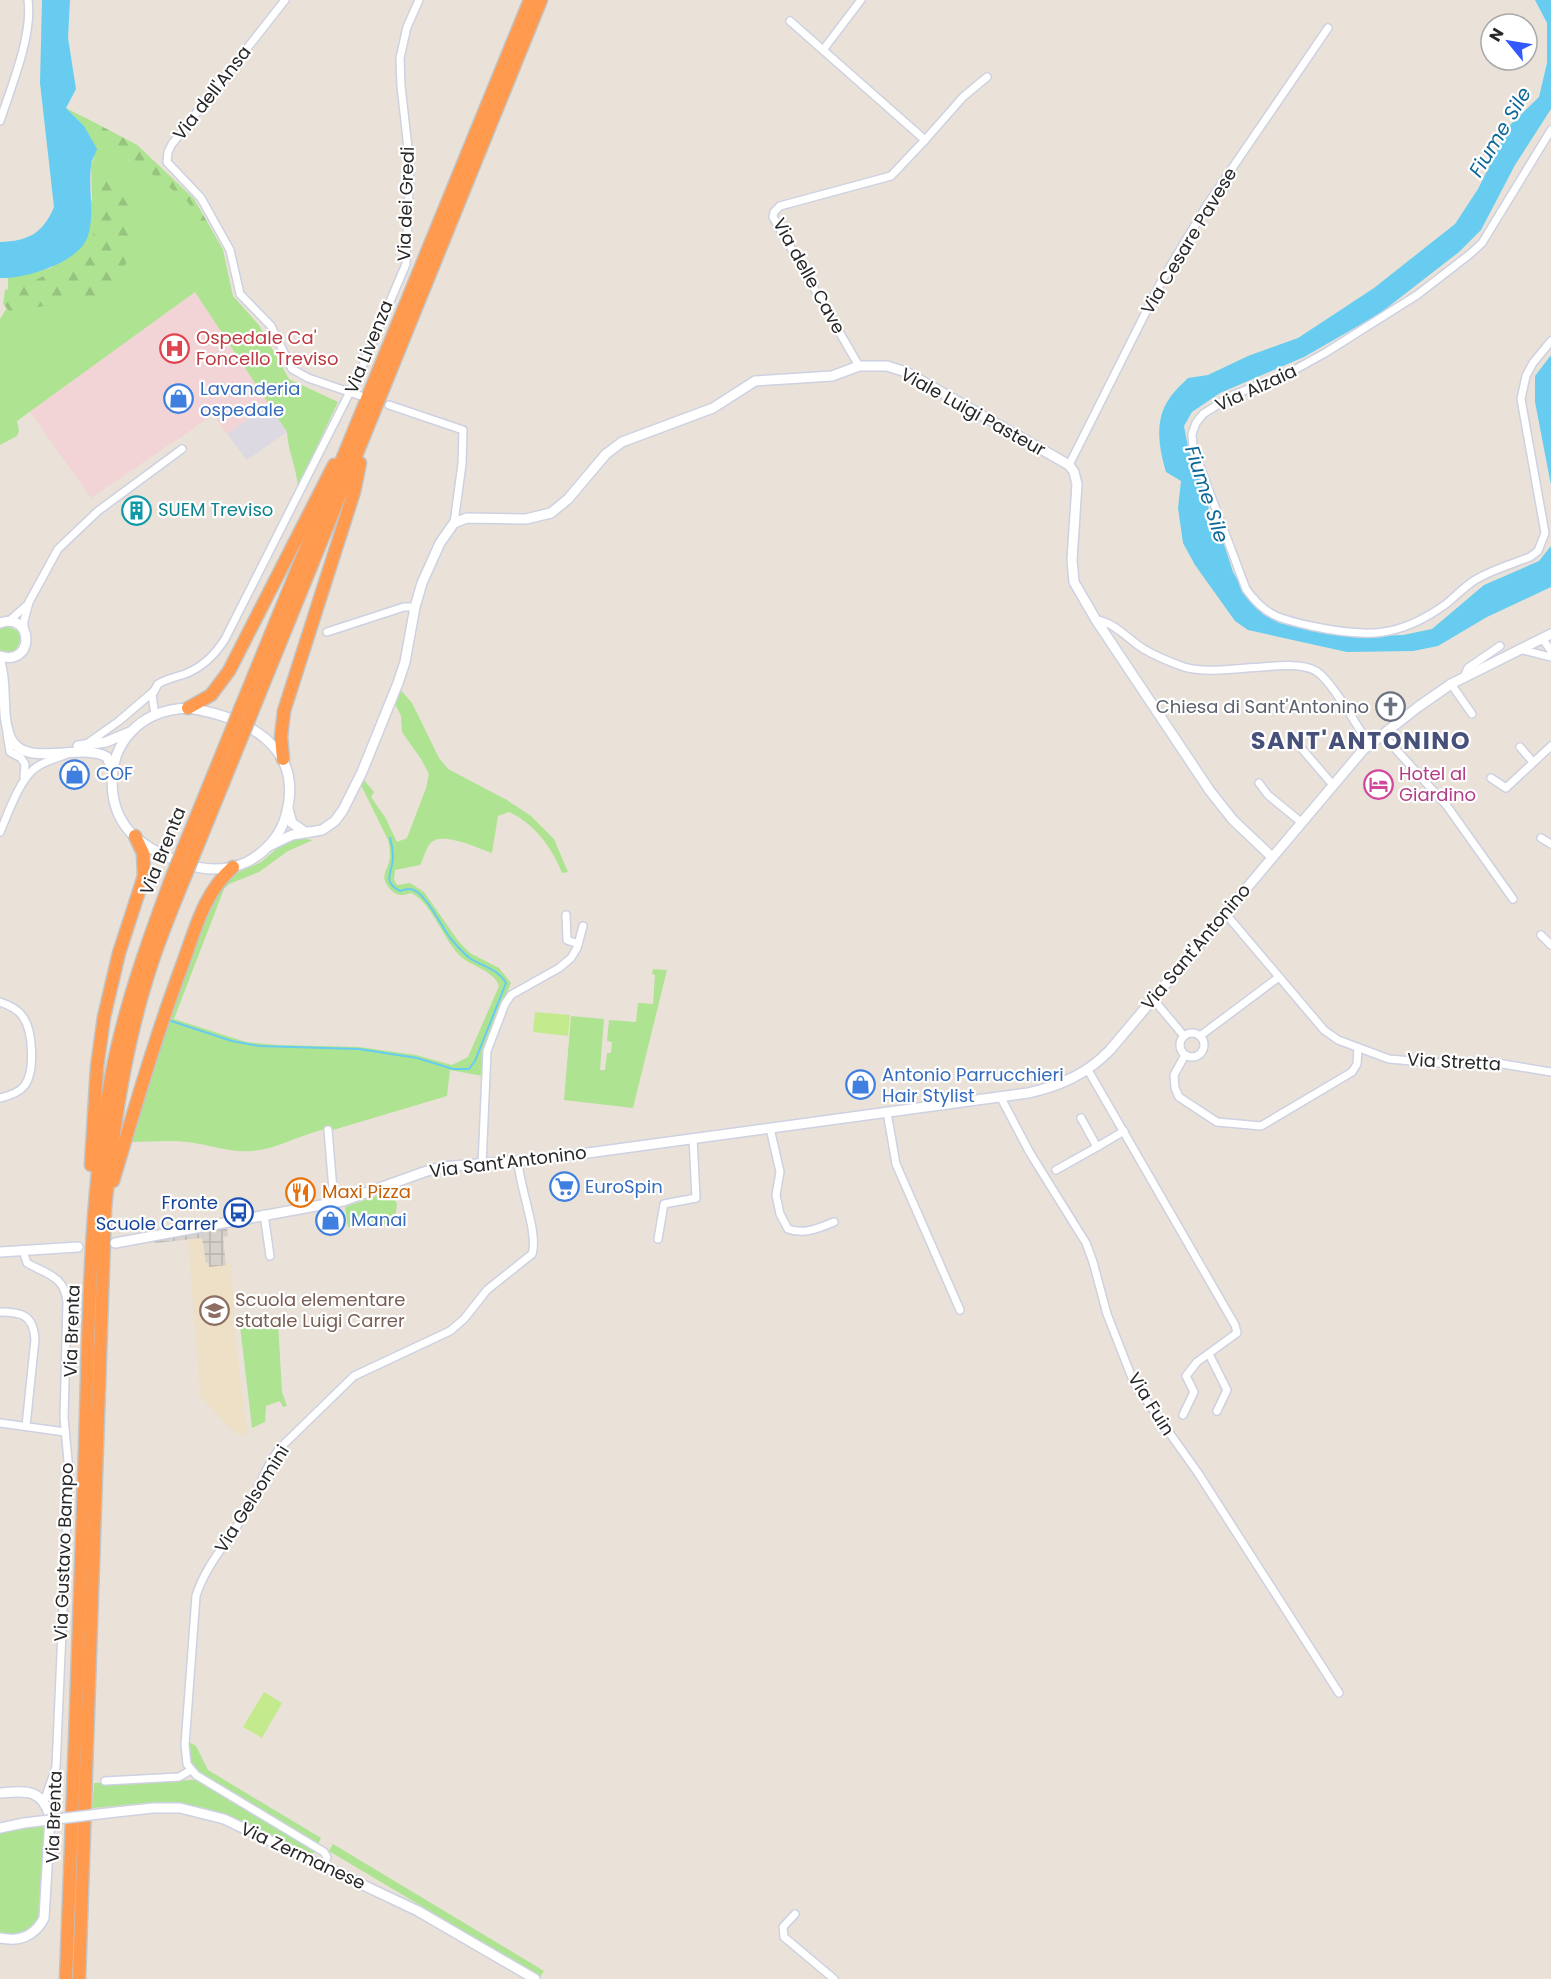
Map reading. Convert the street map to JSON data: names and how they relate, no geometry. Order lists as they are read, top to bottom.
{
  "streets": {
    "highway": ["Via Livenza", "Via Brenta"],
    "street": [
      "Via dell'Ansa",
      "Via dei Gredi",
      "Via Cesare Pavese",
      "Via delle Cave",
      "Via Alzaia",
      "Viale Luigi Pasteur",
      "Via Sant'Antonino",
      "Via Stretta",
      "Via Fuin",
      "Via Gelsomini",
      "Via Gustavo Bampo",
      "Via Zermanese"
    ]
  },
  "crossings": [
    ["Via dell'Ansa", "Via dei Gredi"],
    ["Via Cesare Pavese", "Viale Luigi Pasteur"],
    ["Via delle Cave", "Viale Luigi Pasteur"],
    ["Via Livenza", "Via Brenta"],
    ["Via Sant'Antonino", "Via Stretta"],
    ["Via Sant'Antonino", "Via Fuin"],
    ["Via Sant'Antonino", "Via Gelsomini"]
  ],
  "districts": ["SANT'ANTONINO"],
  "water": ["Fiume Sile"],
  "places": {
    "hospital": ["Ospedale Ca' Foncello Treviso"],
    "shop": [
      "Lavanderia ospedale",
      "COF",
      "Antonio Parrucchieri Hair Stylist",
      "Manai"
    ],
    "building": ["SUEM Treviso"],
    "church": ["Chiesa di Sant'Antonino"],
    "hotel": ["Hotel al Giardino"],
    "supermarket": ["EuroSpin"],
    "restaurant": ["Maxi Pizza"],
    "bus stop": ["Fronte Scuole Carrer"],
    "school or university": ["Scuola elementare statale Luigi Carrer"]
  },
  "north": "top left"
}
